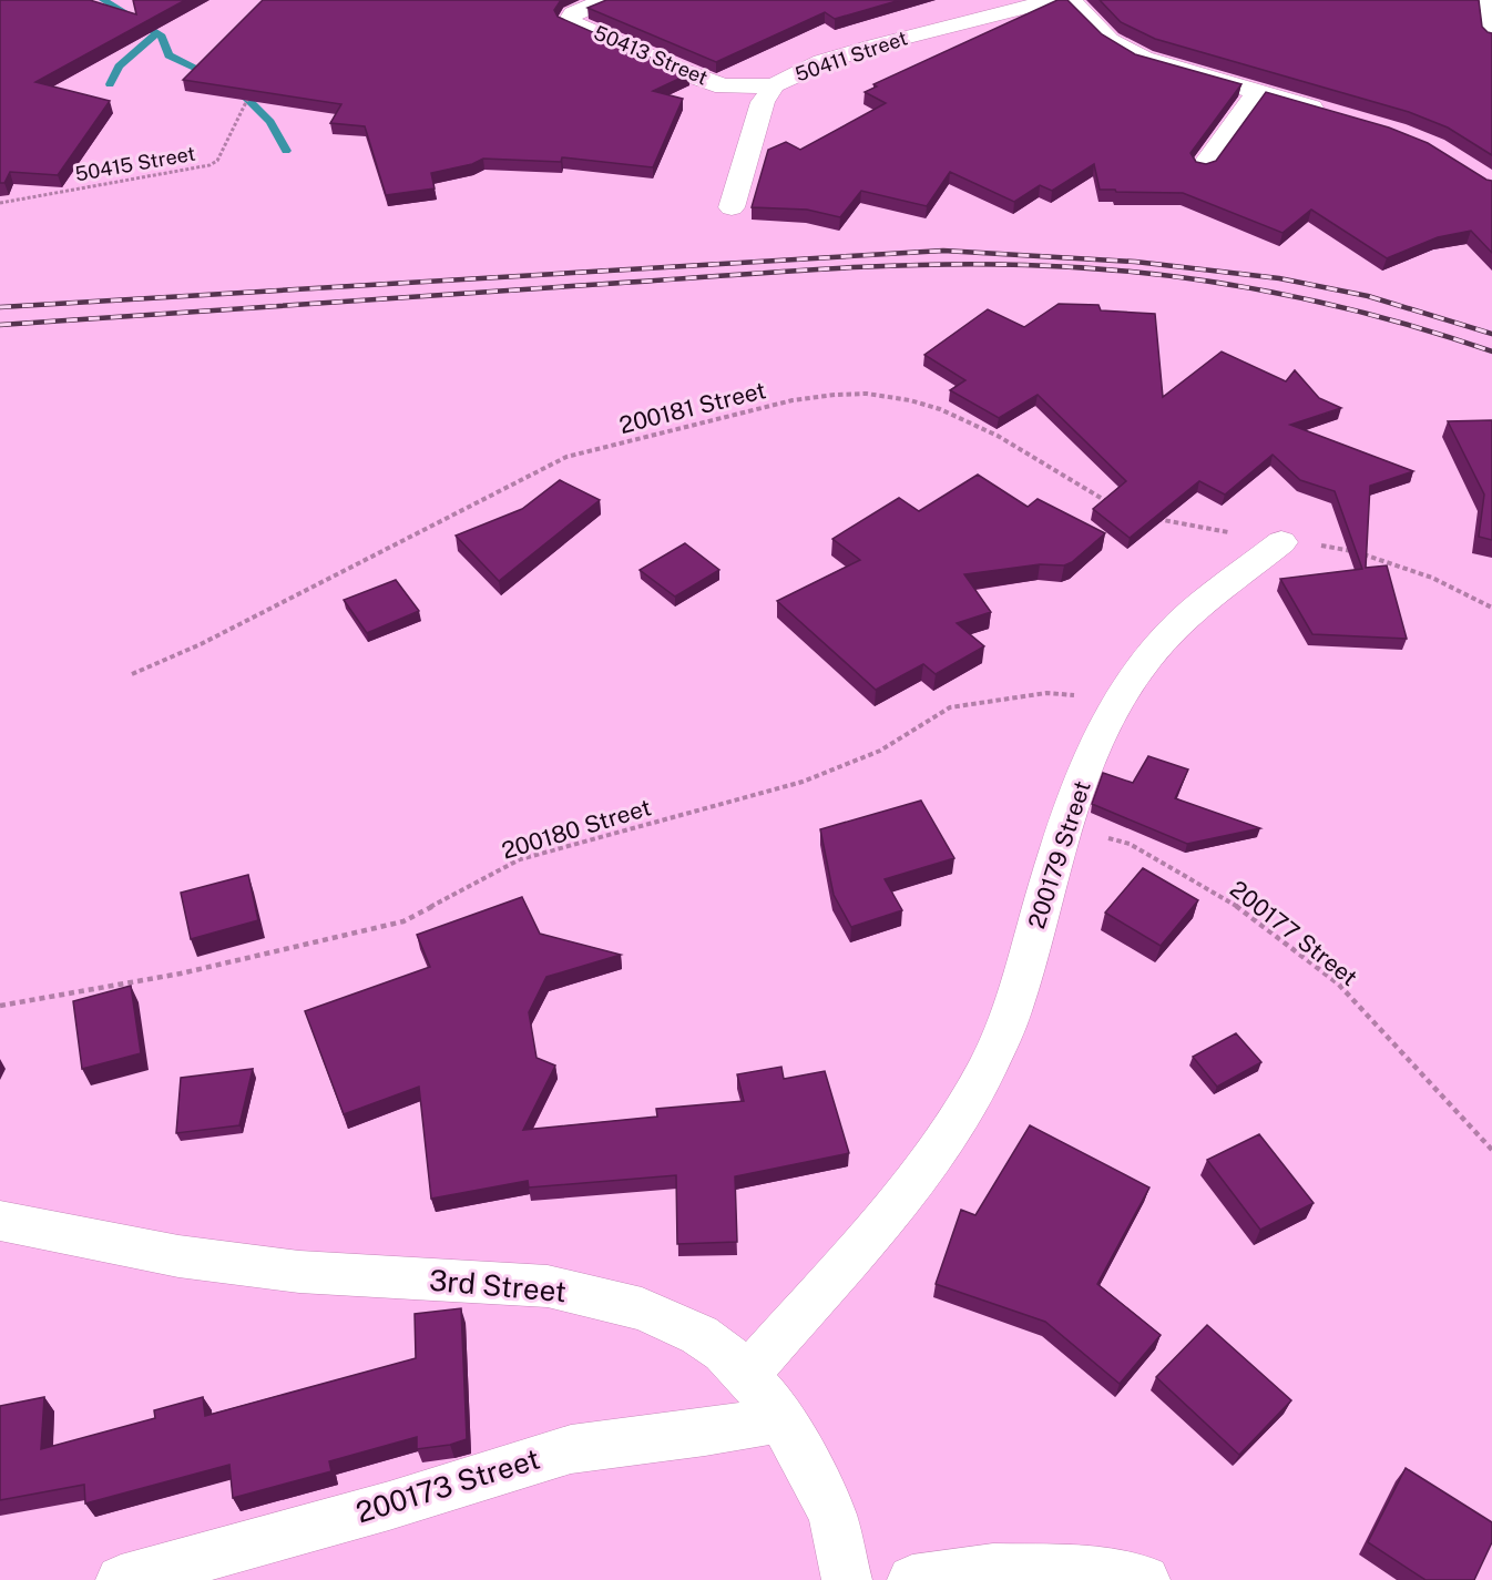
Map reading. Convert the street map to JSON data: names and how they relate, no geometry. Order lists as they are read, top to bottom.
{
  "streets": {
    "street": [
      "50413 Street",
      "50411 Street",
      "200179 Street",
      "3rd Street",
      "200173 Street"
    ],
    "path": [
      "50415 Street",
      "200181 Street",
      "200180 Street",
      "200177 Street"
    ]
  },
  "crossings": [
    ["50413 Street", "50411 Street"],
    ["200180 Street", "200179 Street"],
    ["200179 Street", "200177 Street"],
    ["200179 Street", "3rd Street"],
    ["3rd Street", "200173 Street"]
  ]
}
